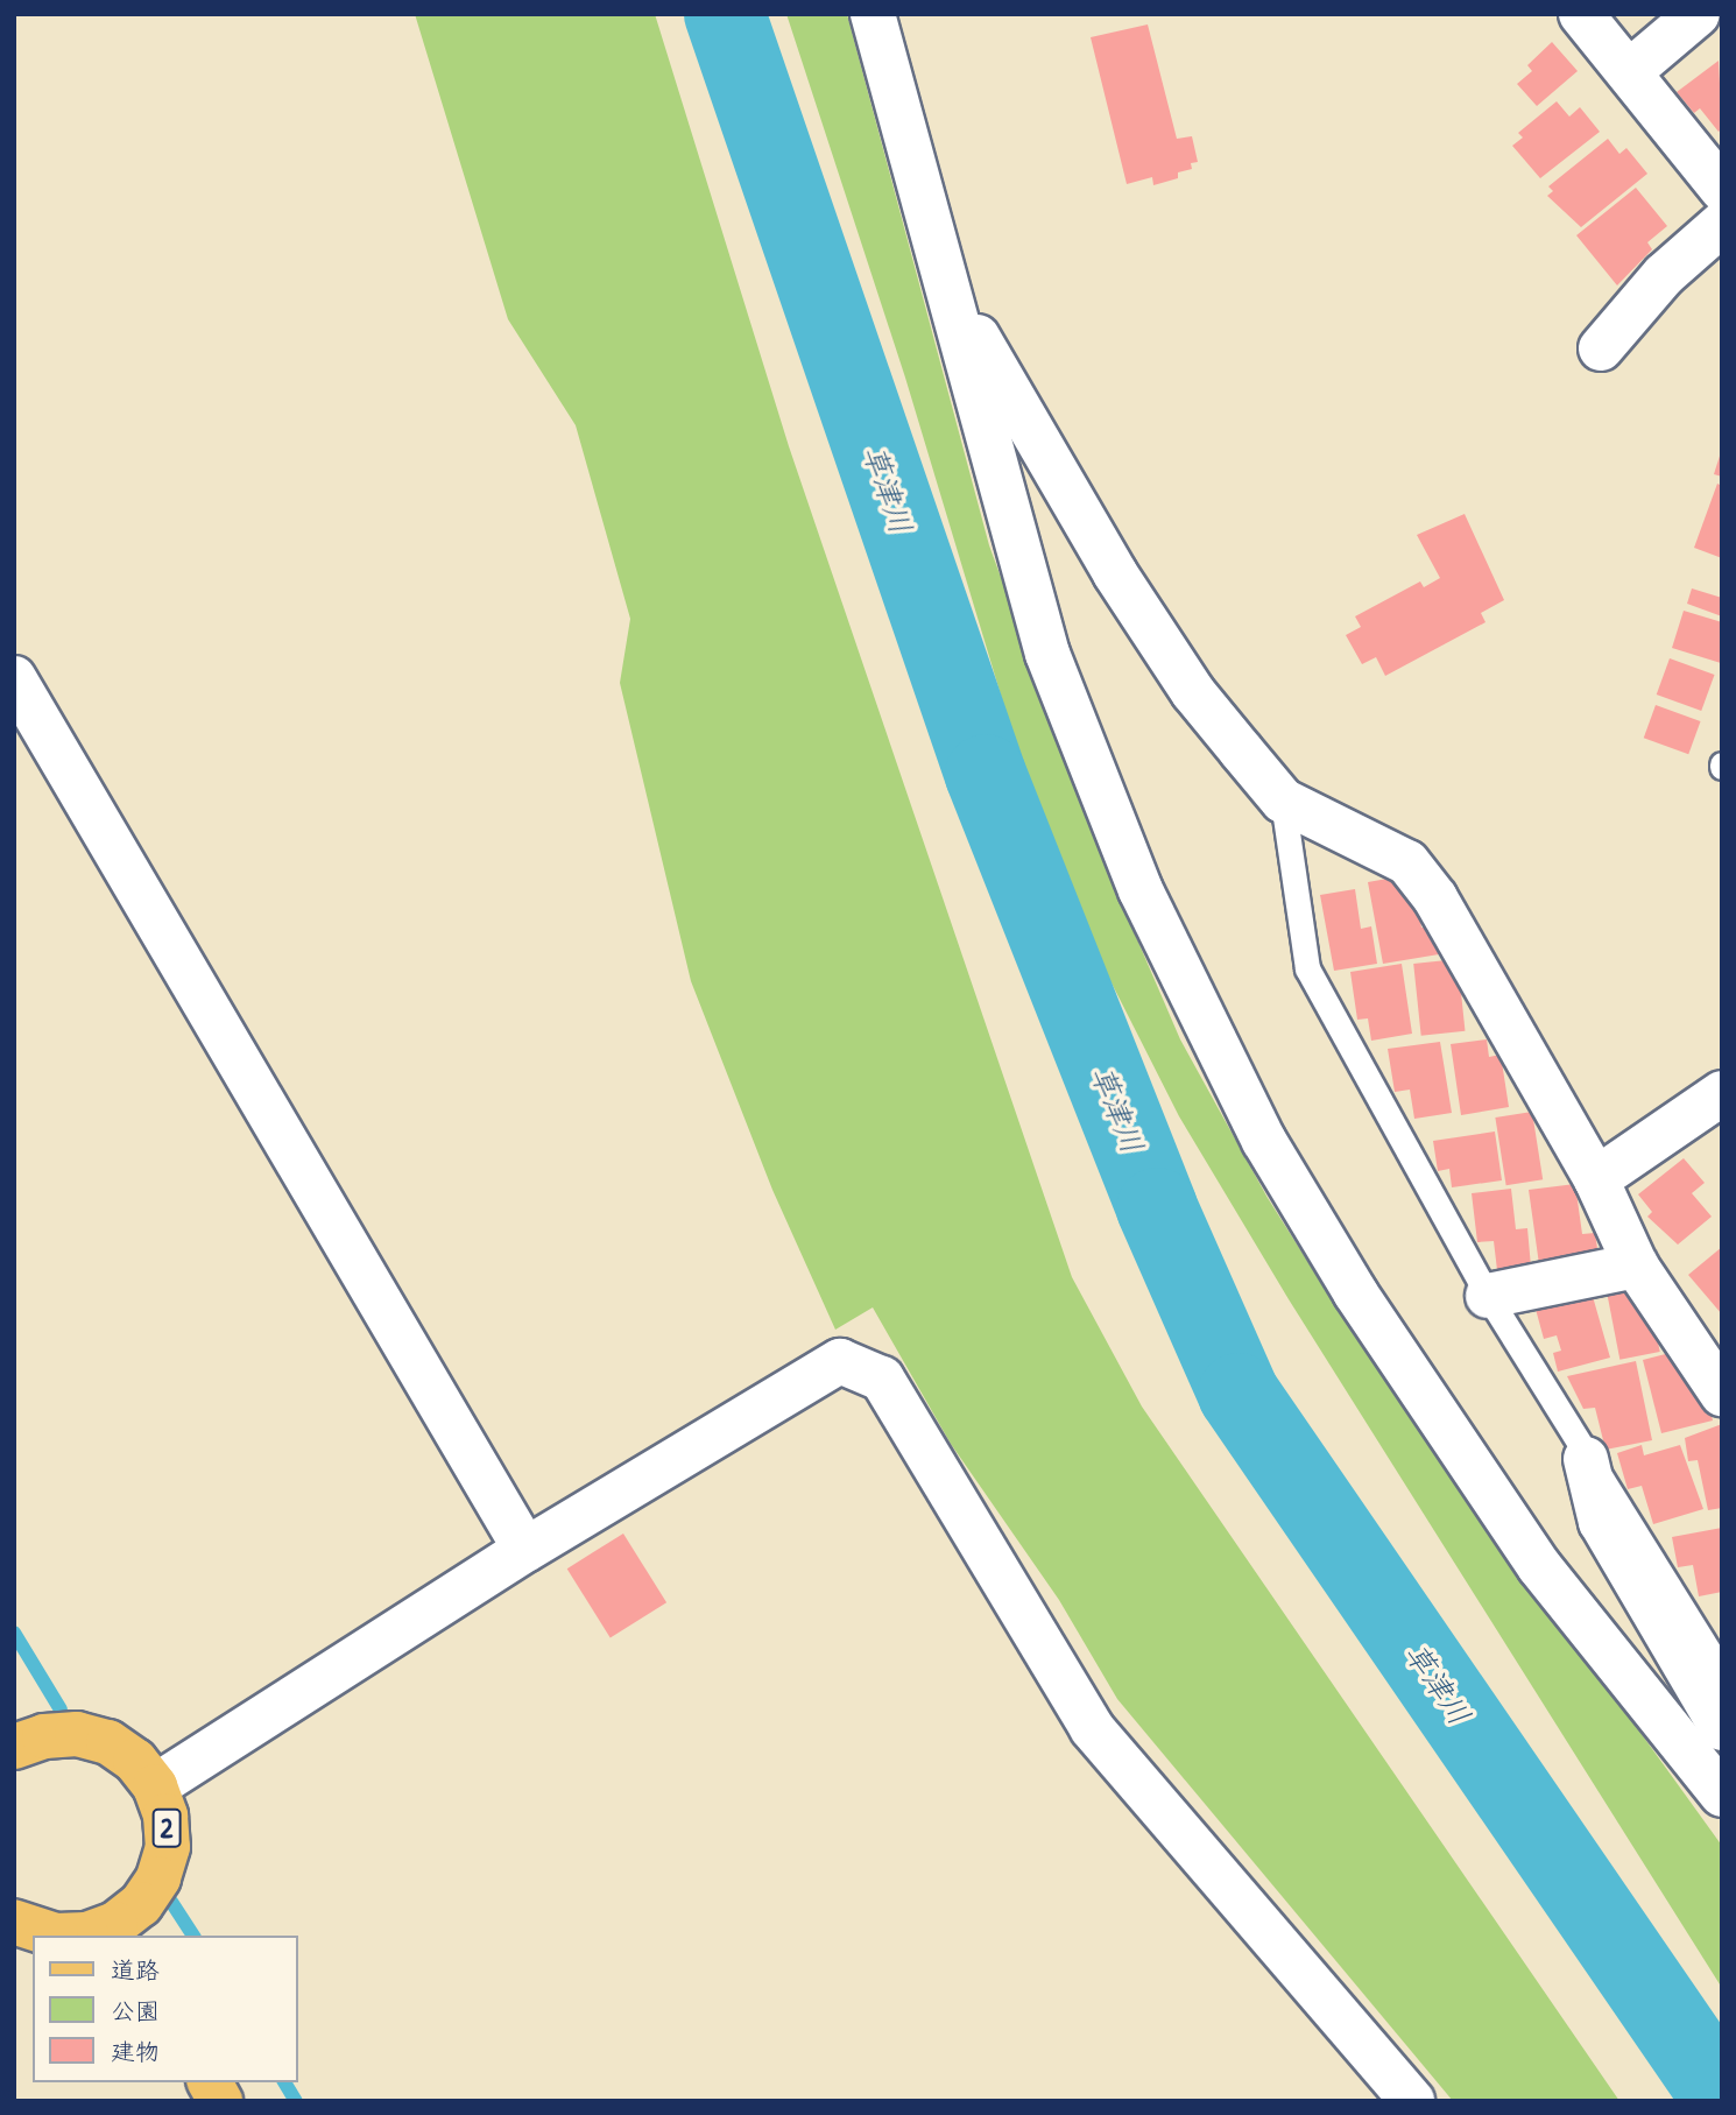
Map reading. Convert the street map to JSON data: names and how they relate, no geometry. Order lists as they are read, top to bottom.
{
  "streets": {
    "main road": ["2"]
  },
  "water": ["草津川"],
  "legend": ["道路", "公園", "建物"]
}
